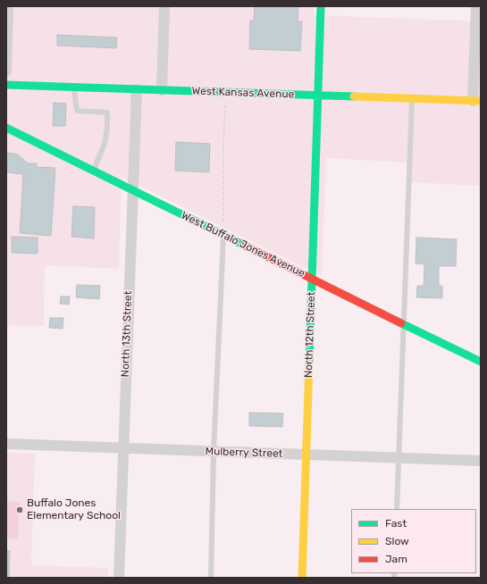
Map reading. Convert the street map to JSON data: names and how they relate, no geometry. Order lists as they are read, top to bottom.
{
  "streets": {
    "main road": ["West Kansas Avenue", "West Buffalo Jones Avenue", "North 12th Street"],
    "street": ["North 13th Street", "Mulberry Street"]
  },
  "crossings": [
    ["West Kansas Avenue", "North 13th Street"],
    ["West Kansas Avenue", "North 12th Street"],
    ["West Buffalo Jones Avenue", "North 13th Street"],
    ["West Buffalo Jones Avenue", "North 12th Street"],
    ["North 13th Street", "Mulberry Street"],
    ["North 12th Street", "Mulberry Street"]
  ],
  "places": ["Buffalo Jones Elementary School"],
  "legend": ["Fast", "Slow", "Jam"]
}
